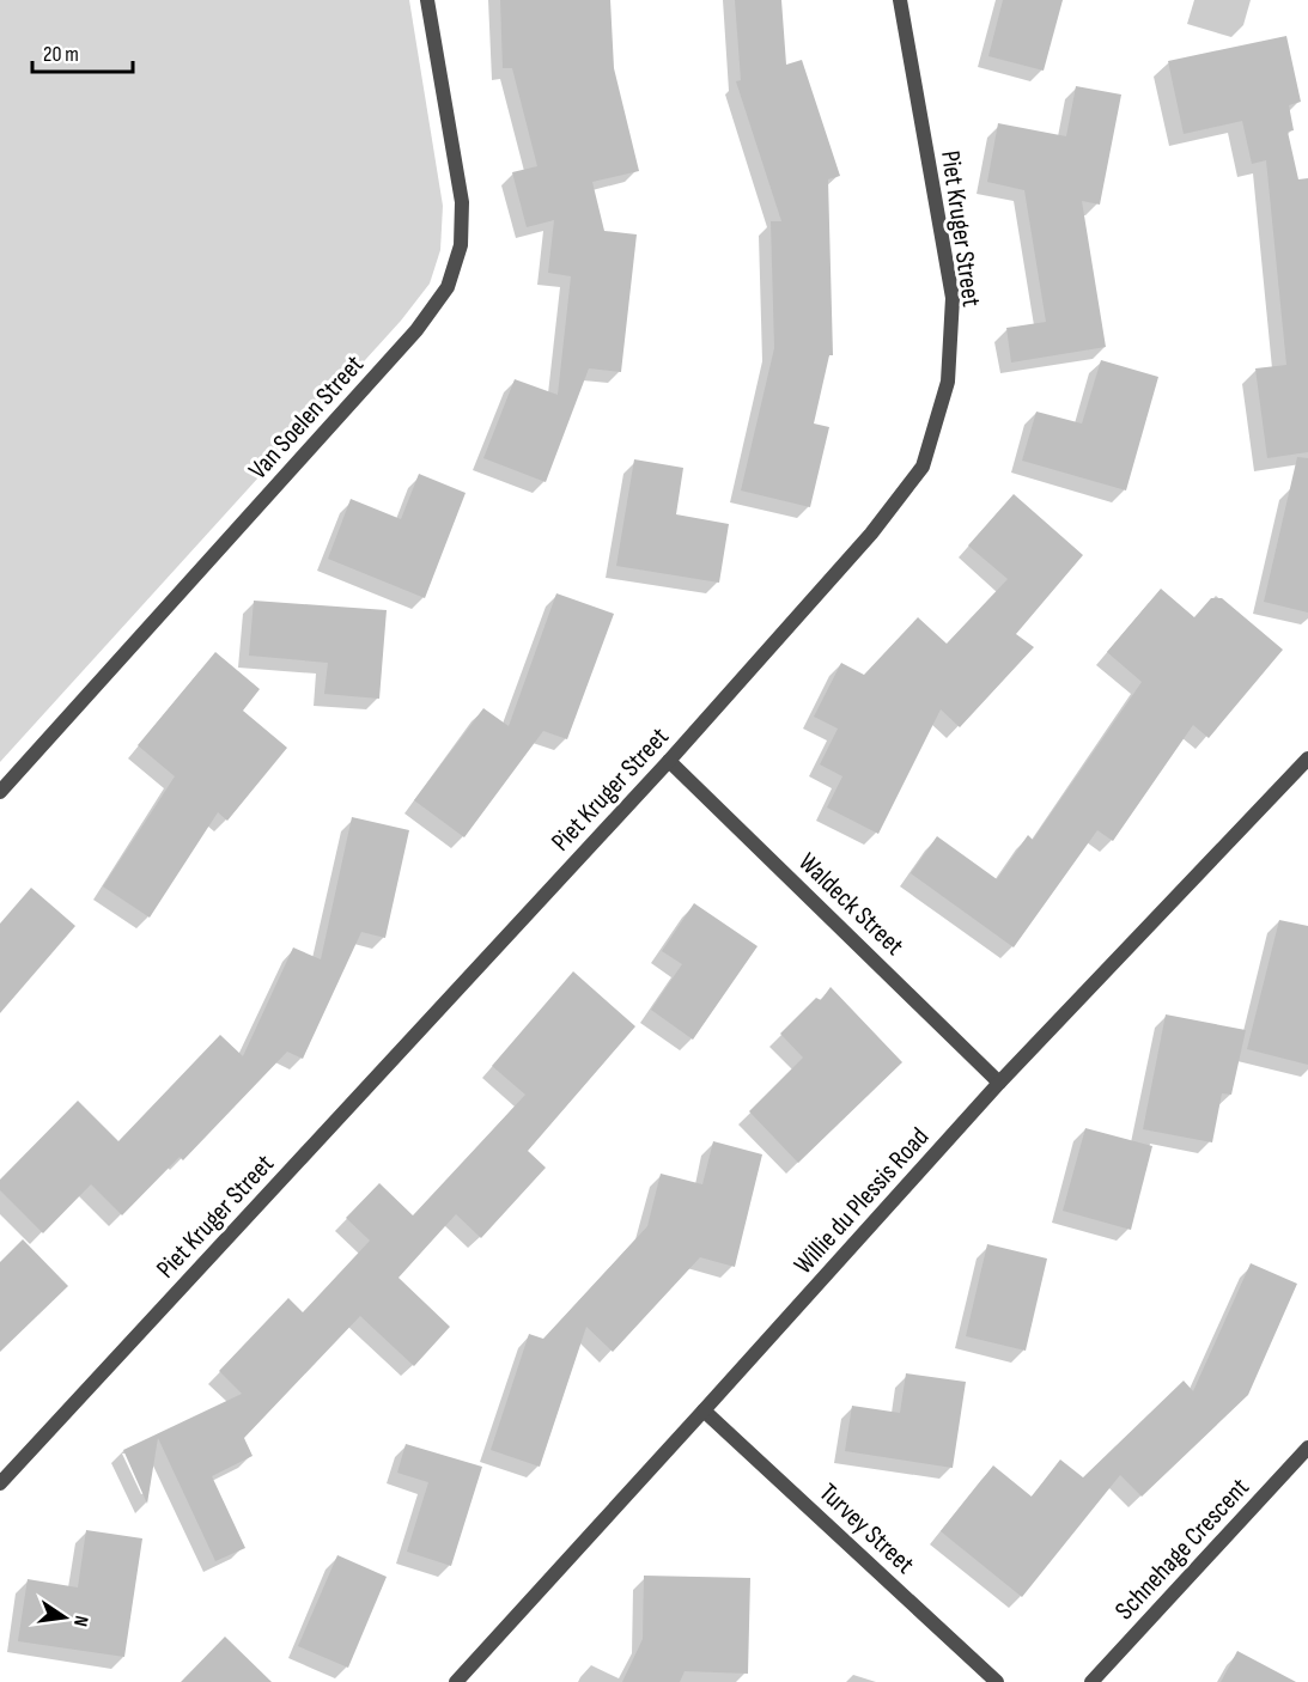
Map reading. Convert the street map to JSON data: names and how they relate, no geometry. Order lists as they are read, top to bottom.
{
  "streets": {
    "street": [
      "Piet Kruger Street",
      "Van Soelen Street",
      "Waldeck Street",
      "Willie du Plessis Road",
      "Turvey Street",
      "Schnehage Crescent"
    ]
  },
  "crossings": [
    ["Piet Kruger Street", "Waldeck Street"],
    ["Waldeck Street", "Willie du Plessis Road"],
    ["Willie du Plessis Road", "Turvey Street"]
  ],
  "scale_bar": "20 m",
  "north": "right"
}
